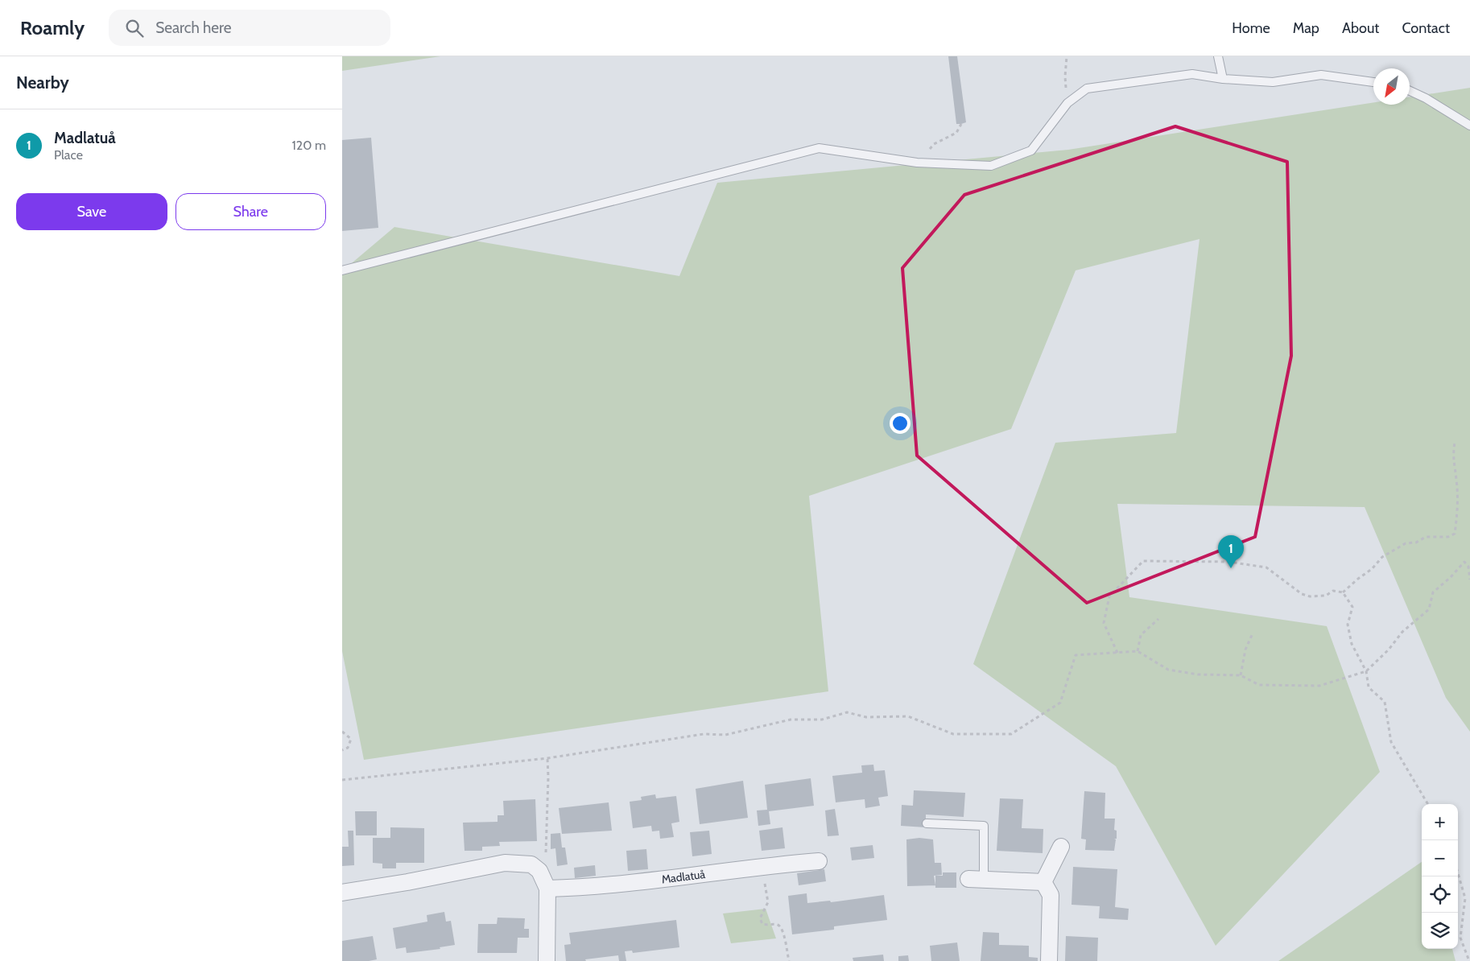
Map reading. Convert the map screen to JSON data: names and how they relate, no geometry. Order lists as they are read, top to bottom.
{
  "streets": {
    "street": ["Madlatuå"]
  },
  "north": "bottom left",
  "page": {
    "header": "Roamly",
    "search": "Search here",
    "nav": [
      "Home",
      "Map",
      "About",
      "Contact"
    ],
    "heading": "Nearby",
    "list": [
      {
        "mark": "1",
        "name": "Madlatuå",
        "note": "Place",
        "value": "120 m"
      }
    ],
    "buttons": ["Save", "Share"],
    "pins": "1",
    "map_buttons": ["+", "−"]
  }
}
